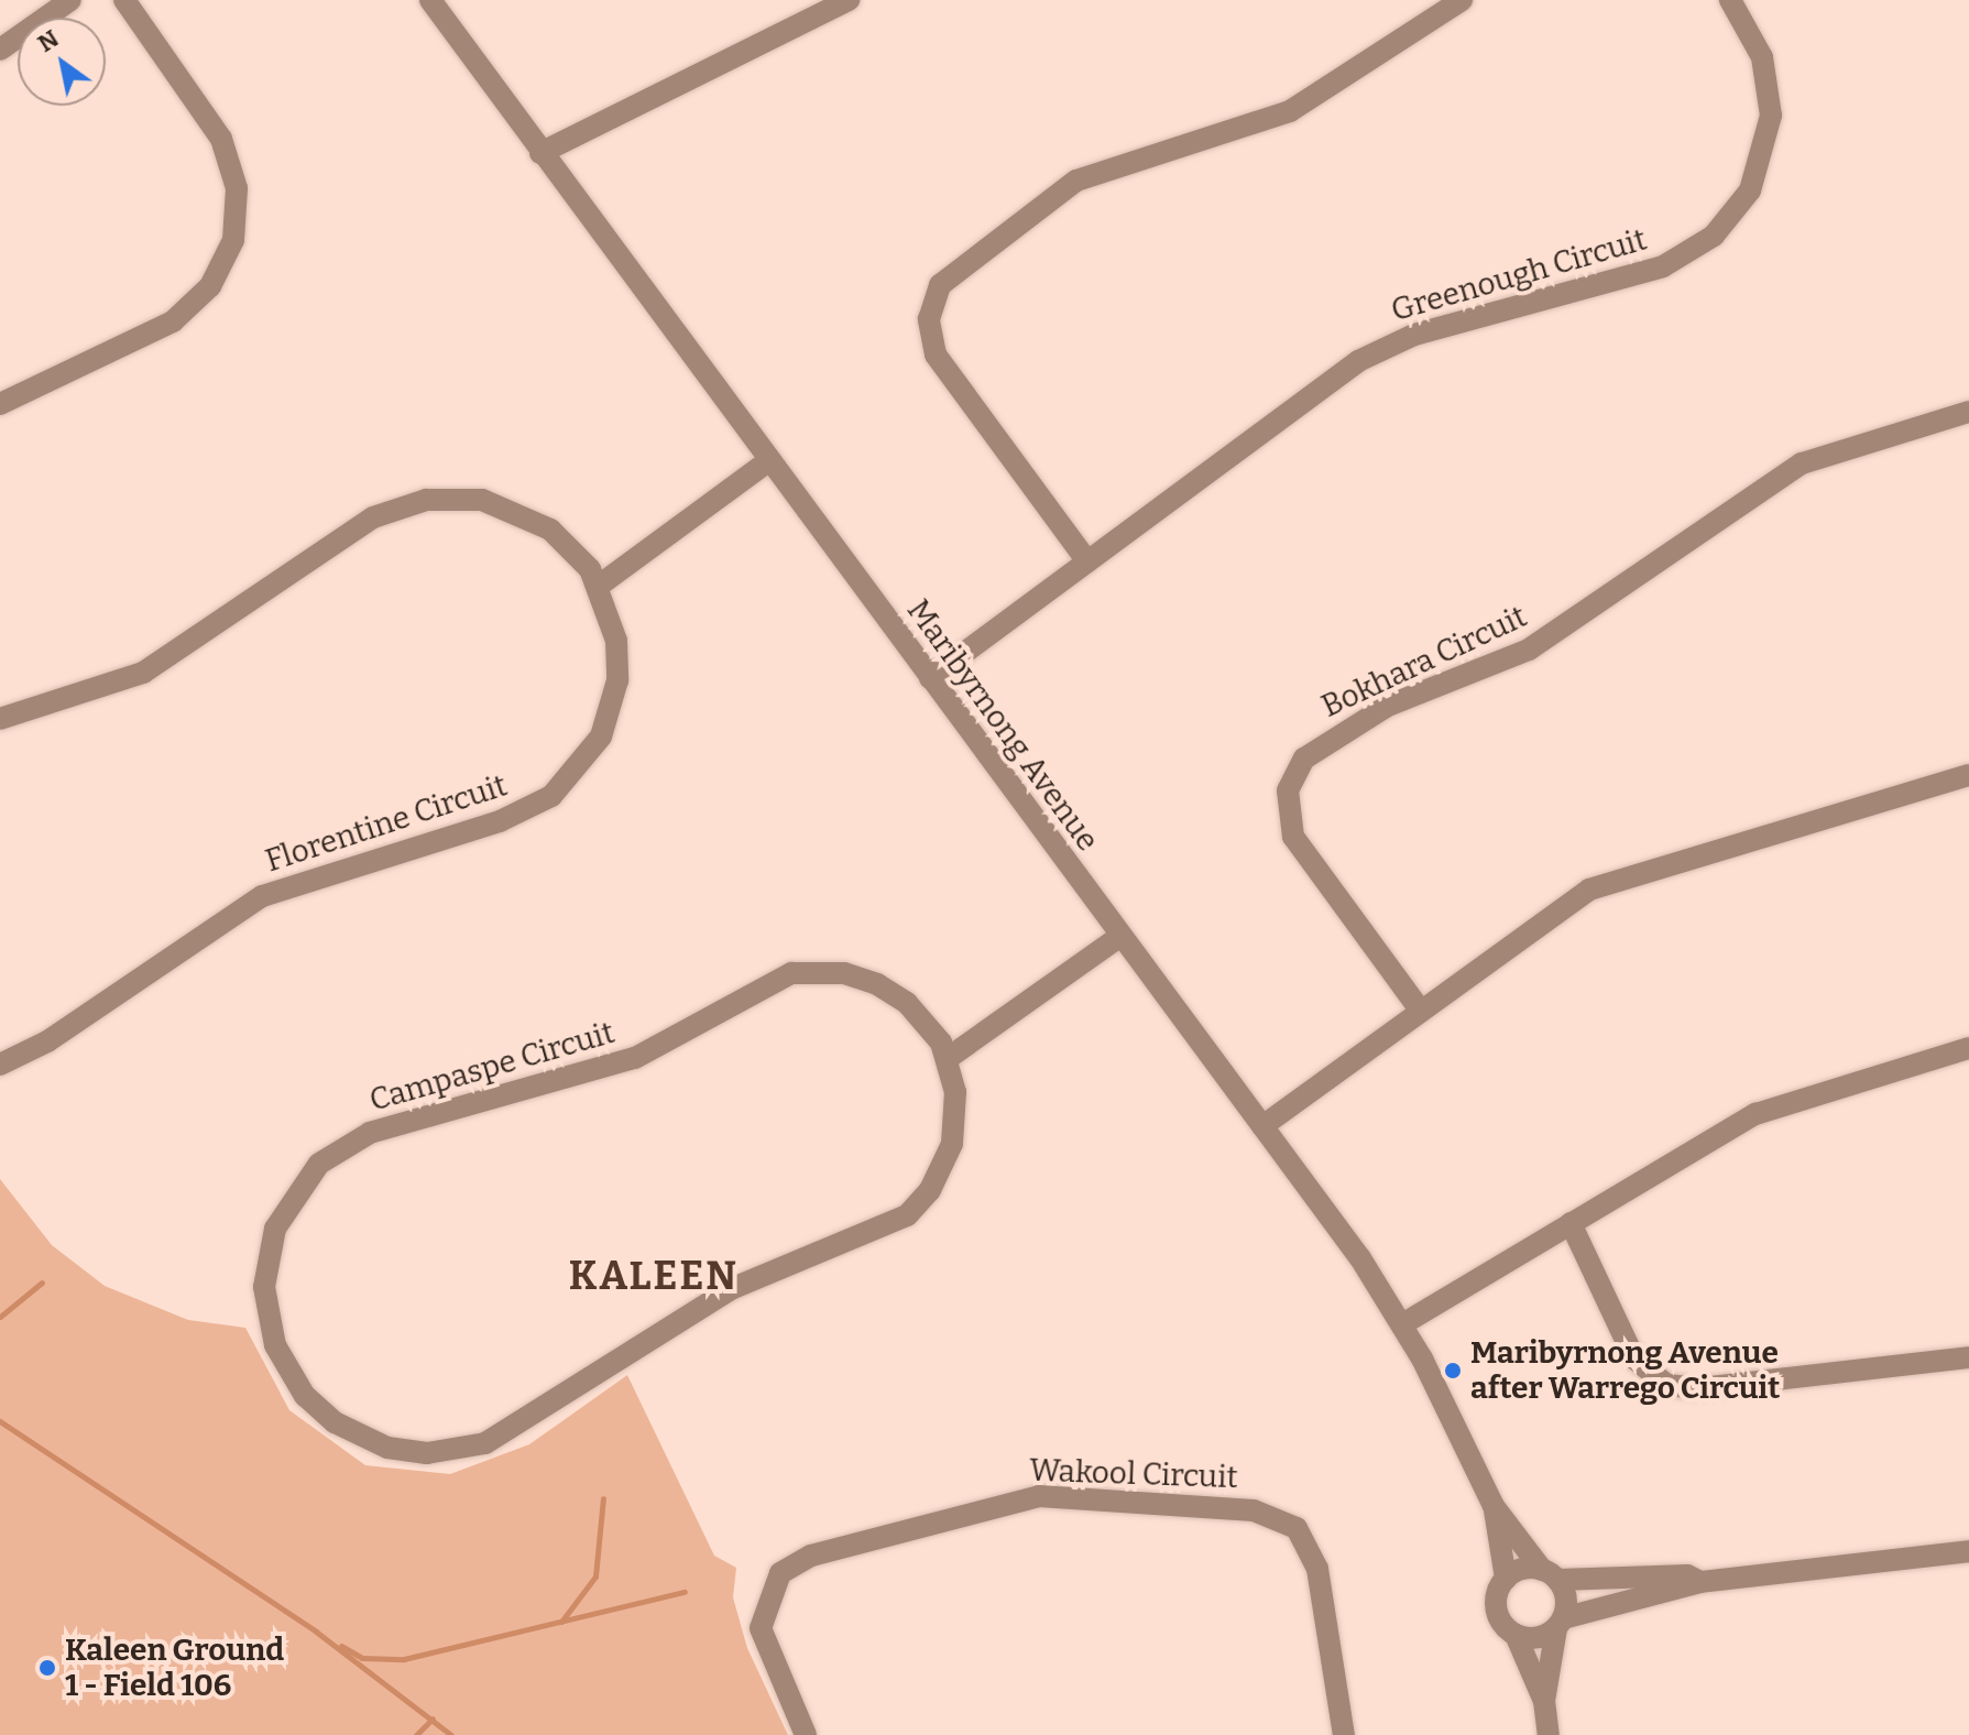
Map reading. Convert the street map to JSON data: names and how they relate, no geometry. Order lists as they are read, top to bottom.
{
  "streets": {
    "street": [
      "Greenough Circuit",
      "Bokhara Circuit",
      "Maribyrnong Avenue",
      "Florentine Circuit",
      "Campaspe Circuit",
      "Wakool Circuit"
    ]
  },
  "crossings": [
    ["Greenough Circuit", "Maribyrnong Avenue"]
  ],
  "districts": ["KALEEN"],
  "places": ["Maribyrnong Avenue after Warrego Circuit", "Kaleen Ground 1 - Field 106"],
  "north": "top left"
}
